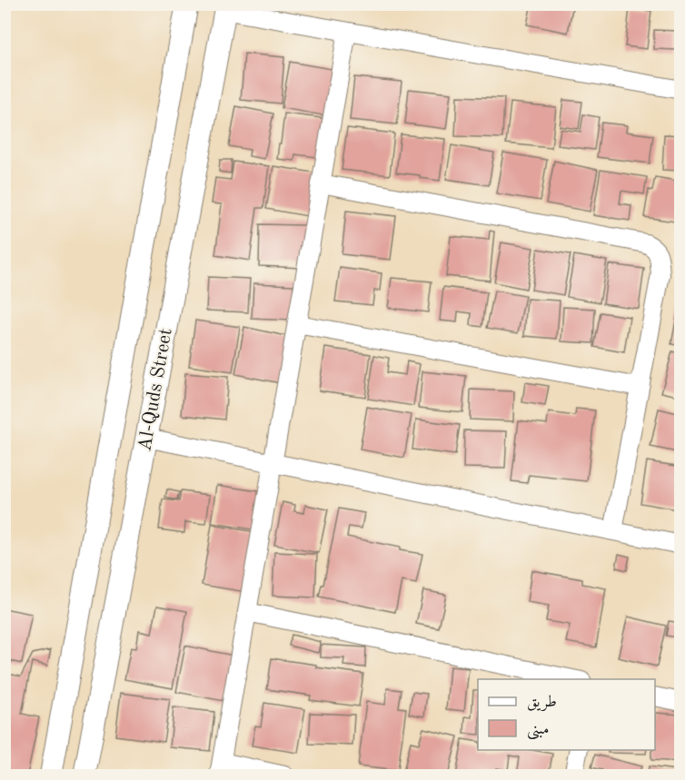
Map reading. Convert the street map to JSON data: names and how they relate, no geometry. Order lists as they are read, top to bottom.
{
  "streets": {
    "street": ["Al-Quds Street"]
  },
  "legend": ["طريق", "مبنى"]
}
